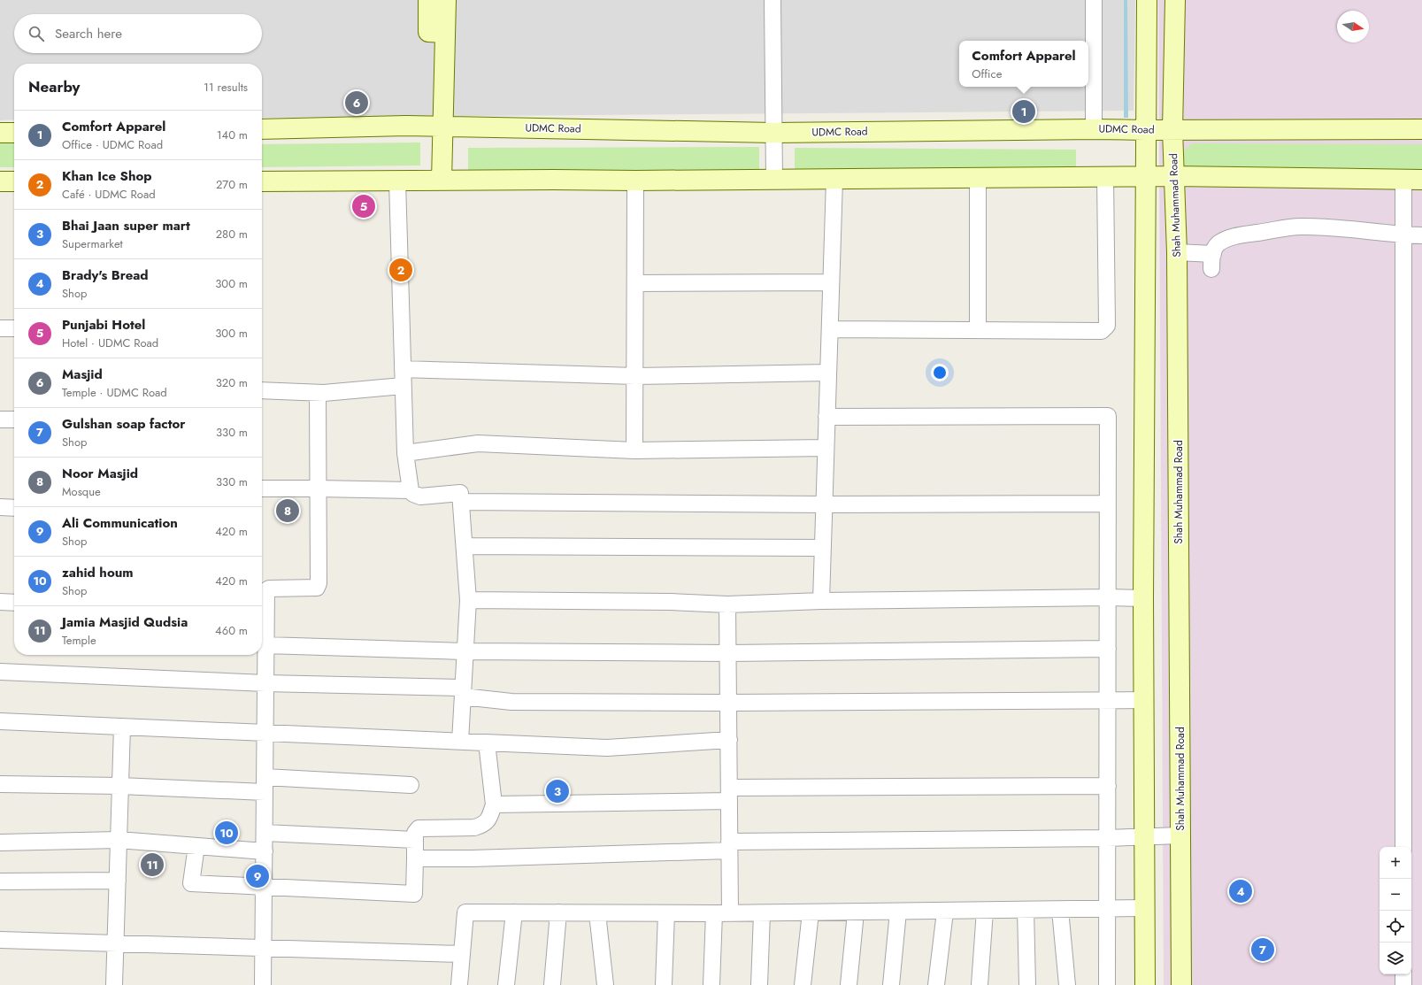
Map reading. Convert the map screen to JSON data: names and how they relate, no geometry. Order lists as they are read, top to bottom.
{
  "streets": {
    "main road": ["UDMC Road", "Shah Muhammad Road"]
  },
  "crossings": [
    ["UDMC Road", "Shah Muhammad Road"]
  ],
  "north": "right",
  "page": {
    "search": "Search here",
    "popup": ["Comfort Apparel", "Office"],
    "heading": ["Nearby", "11 results"],
    "pins": [
      "6",
      "1",
      "5",
      "2",
      "8",
      "3",
      "10",
      "11",
      "9",
      "4",
      "7"
    ],
    "list": [
      {
        "mark": "1",
        "name": "Comfort Apparel",
        "note": "Office · UDMC Road",
        "value": "140 m"
      },
      {
        "mark": "2",
        "name": "Khan Ice Shop",
        "note": "Café · UDMC Road",
        "value": "270 m"
      },
      {
        "mark": "3",
        "name": "Bhai Jaan super mart",
        "note": "Supermarket",
        "value": "280 m"
      },
      {
        "mark": "4",
        "name": "Brady's Bread",
        "note": "Shop",
        "value": "300 m"
      },
      {
        "mark": "5",
        "name": "Punjabi Hotel",
        "note": "Hotel · UDMC Road",
        "value": "300 m"
      },
      {
        "mark": "6",
        "name": "Masjid",
        "note": "Temple · UDMC Road",
        "value": "320 m"
      },
      {
        "mark": "7",
        "name": "Gulshan soap factor",
        "note": "Shop",
        "value": "330 m"
      },
      {
        "mark": "8",
        "name": "Noor Masjid",
        "note": "Mosque",
        "value": "330 m"
      },
      {
        "mark": "9",
        "name": "Ali Communication",
        "note": "Shop",
        "value": "420 m"
      },
      {
        "mark": "10",
        "name": "zahid houm",
        "note": "Shop",
        "value": "420 m"
      },
      {
        "mark": "11",
        "name": "Jamia Masjid Qudsia",
        "note": "Temple",
        "value": "460 m"
      }
    ],
    "map_buttons": ["+", "−"]
  }
}
